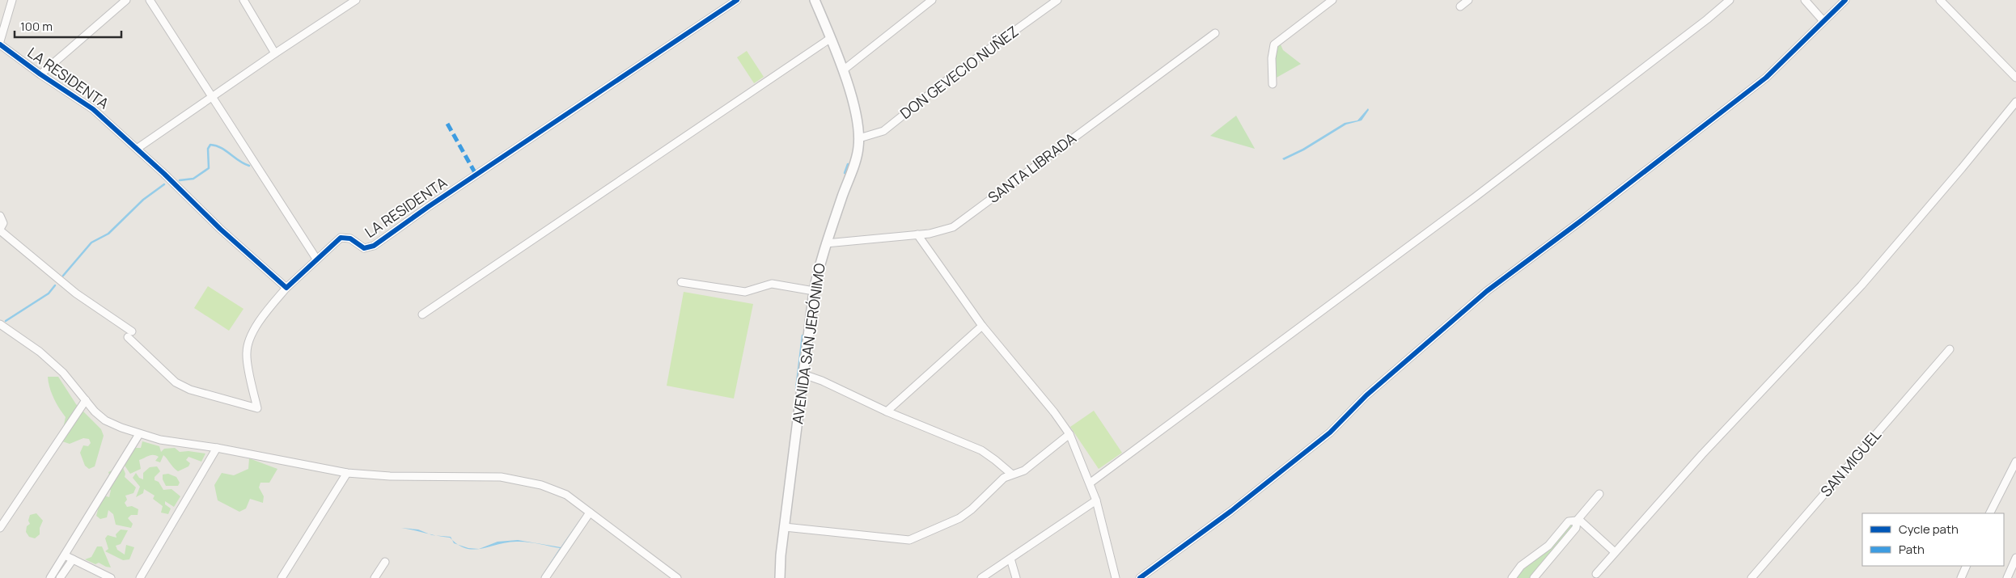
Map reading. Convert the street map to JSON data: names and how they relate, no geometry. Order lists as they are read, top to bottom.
{
  "streets": {
    "street": [
      "DON GEVECIO NUÑEZ",
      "LA RESIDENTA",
      "SANTA LIBRADA",
      "AVENIDA SAN JERÓNIMO",
      "SAN MIGUEL"
    ]
  },
  "crossings": [
    ["DON GEVECIO NUÑEZ", "AVENIDA SAN JERÓNIMO"],
    ["SANTA LIBRADA", "AVENIDA SAN JERÓNIMO"]
  ],
  "legend": ["Cycle path", "Path"],
  "scale_bar": "100 m"
}
